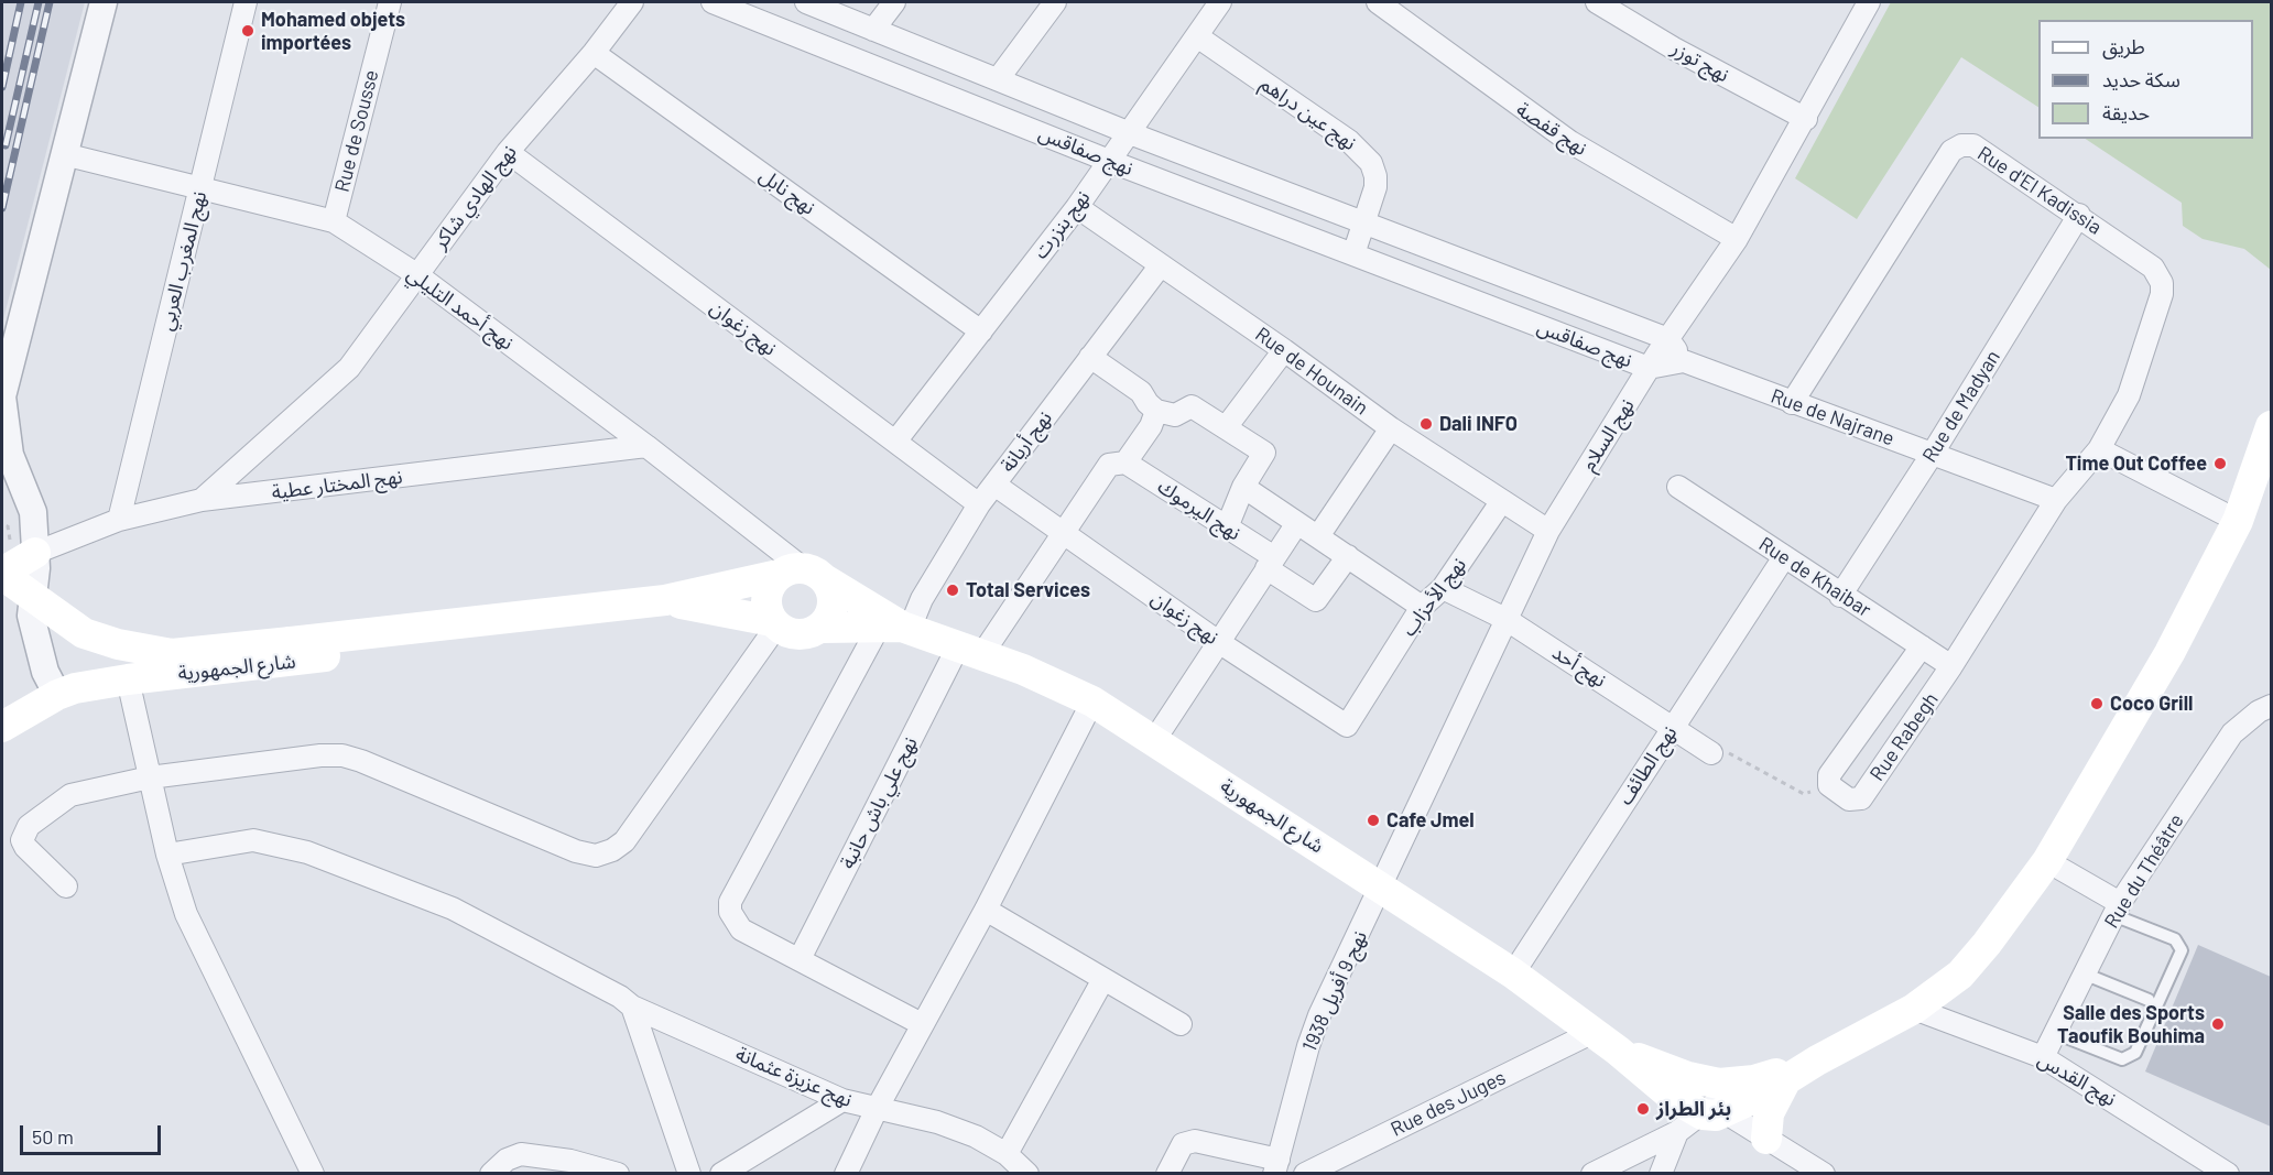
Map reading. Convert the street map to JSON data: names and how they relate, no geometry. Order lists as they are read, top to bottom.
{
  "streets": {
    "main road": ["شارع الجمهورية"],
    "street": [
      "نهج توزر",
      "نهج عين دراهم",
      "نهج قفصة",
      "Rue de Sousse",
      "نهج صفاقس",
      "Rue d'El Kadissia",
      "نهج نابل",
      "نهج الهادي شاكر",
      "نهج بنزرت",
      "نهج المغرب العربي",
      "نهج أحمد التليلي",
      "نهج زغوان",
      "Rue de Hounain",
      "Rue de Madyan",
      "Rue de Najrane",
      "نهج السلام",
      "نهج أريانة",
      "نهج المختار عطية",
      "نهج اليرموك",
      "Rue de Khaibar",
      "نهج الأحزاب",
      "نهج أحد",
      "Rue Rabegh",
      "نهج الطائف",
      "نهج علي باش حانبة",
      "Rue du Théâtre",
      "نهج 9 أفريل 1938",
      "نهج عزيزة عثمانة",
      "نهج القدس",
      "Rue des Juges"
    ]
  },
  "crossings": [
    ["نهج توزر", "نهج السلام"],
    ["نهج عين دراهم", "نهج صفاقس"],
    ["نهج عين دراهم", "نهج بنزرت"],
    ["نهج قفصة", "نهج السلام"],
    ["Rue de Sousse", "نهج أحمد التليلي"],
    ["نهج صفاقس", "نهج بنزرت"],
    ["نهج صفاقس", "Rue de Najrane"],
    ["نهج صفاقس", "نهج السلام"],
    ["Rue d'El Kadissia", "Rue de Madyan"],
    ["Rue d'El Kadissia", "Rue de Najrane"],
    ["Rue d'El Kadissia", "Rue Rabegh"],
    ["نهج نابل", "نهج الهادي شاكر"],
    ["نهج نابل", "نهج بنزرت"],
    ["نهج الهادي شاكر", "نهج أحمد التليلي"],
    ["نهج الهادي شاكر", "نهج زغوان"],
    ["نهج الهادي شاكر", "نهج المختار عطية"],
    ["نهج بنزرت", "نهج زغوان"],
    ["نهج بنزرت", "Rue de Hounain"],
    ["نهج المغرب العربي", "نهج أحمد التليلي"],
    ["نهج المغرب العربي", "نهج المختار عطية"],
    ["نهج أحمد التليلي", "نهج المختار عطية"],
    ["نهج زغوان", "نهج أريانة"],
    ["نهج زغوان", "نهج الأحزاب"],
    ["نهج زغوان", "نهج علي باش حانبة"],
    ["Rue de Hounain", "نهج السلام"],
    ["Rue de Hounain", "نهج أريانة"],
    ["Rue de Hounain", "نهج الأحزاب"],
    ["Rue de Madyan", "Rue de Najrane"],
    ["Rue de Madyan", "Rue de Khaibar"],
    ["Rue de Najrane", "Rue Rabegh"],
    ["نهج السلام", "نهج أحد"],
    ["نهج السلام", "شارع الجمهورية"],
    ["نهج السلام", "نهج 9 أفريل 1938"],
    ["نهج أريانة", "شارع الجمهورية"],
    ["نهج أريانة", "نهج علي باش حانبة"],
    ["نهج اليرموك", "نهج علي باش حانبة"],
    ["Rue de Khaibar", "Rue Rabegh"],
    ["Rue de Khaibar", "نهج الطائف"],
    ["نهج الأحزاب", "نهج أحد"],
    ["نهج أحد", "نهج الطائف"],
    ["شارع الجمهورية", "نهج الطائف"],
    ["شارع الجمهورية", "نهج علي باش حانبة"],
    ["شارع الجمهورية", "نهج 9 أفريل 1938"],
    ["شارع الجمهورية", "Rue des Juges"],
    ["Rue du Théâtre", "نهج القدس"]
  ],
  "places": [
    "Mohamed objets importées",
    "Dali INFO",
    "Time Out Coffee",
    "Total Services",
    "Coco Grill",
    "Cafe Jmel",
    "Salle des Sports Taoufik Bouhima",
    "بئر الطراز"
  ],
  "legend": ["طريق", "سكة حديد", "حديقة"],
  "scale_bar": "50 m"
}
